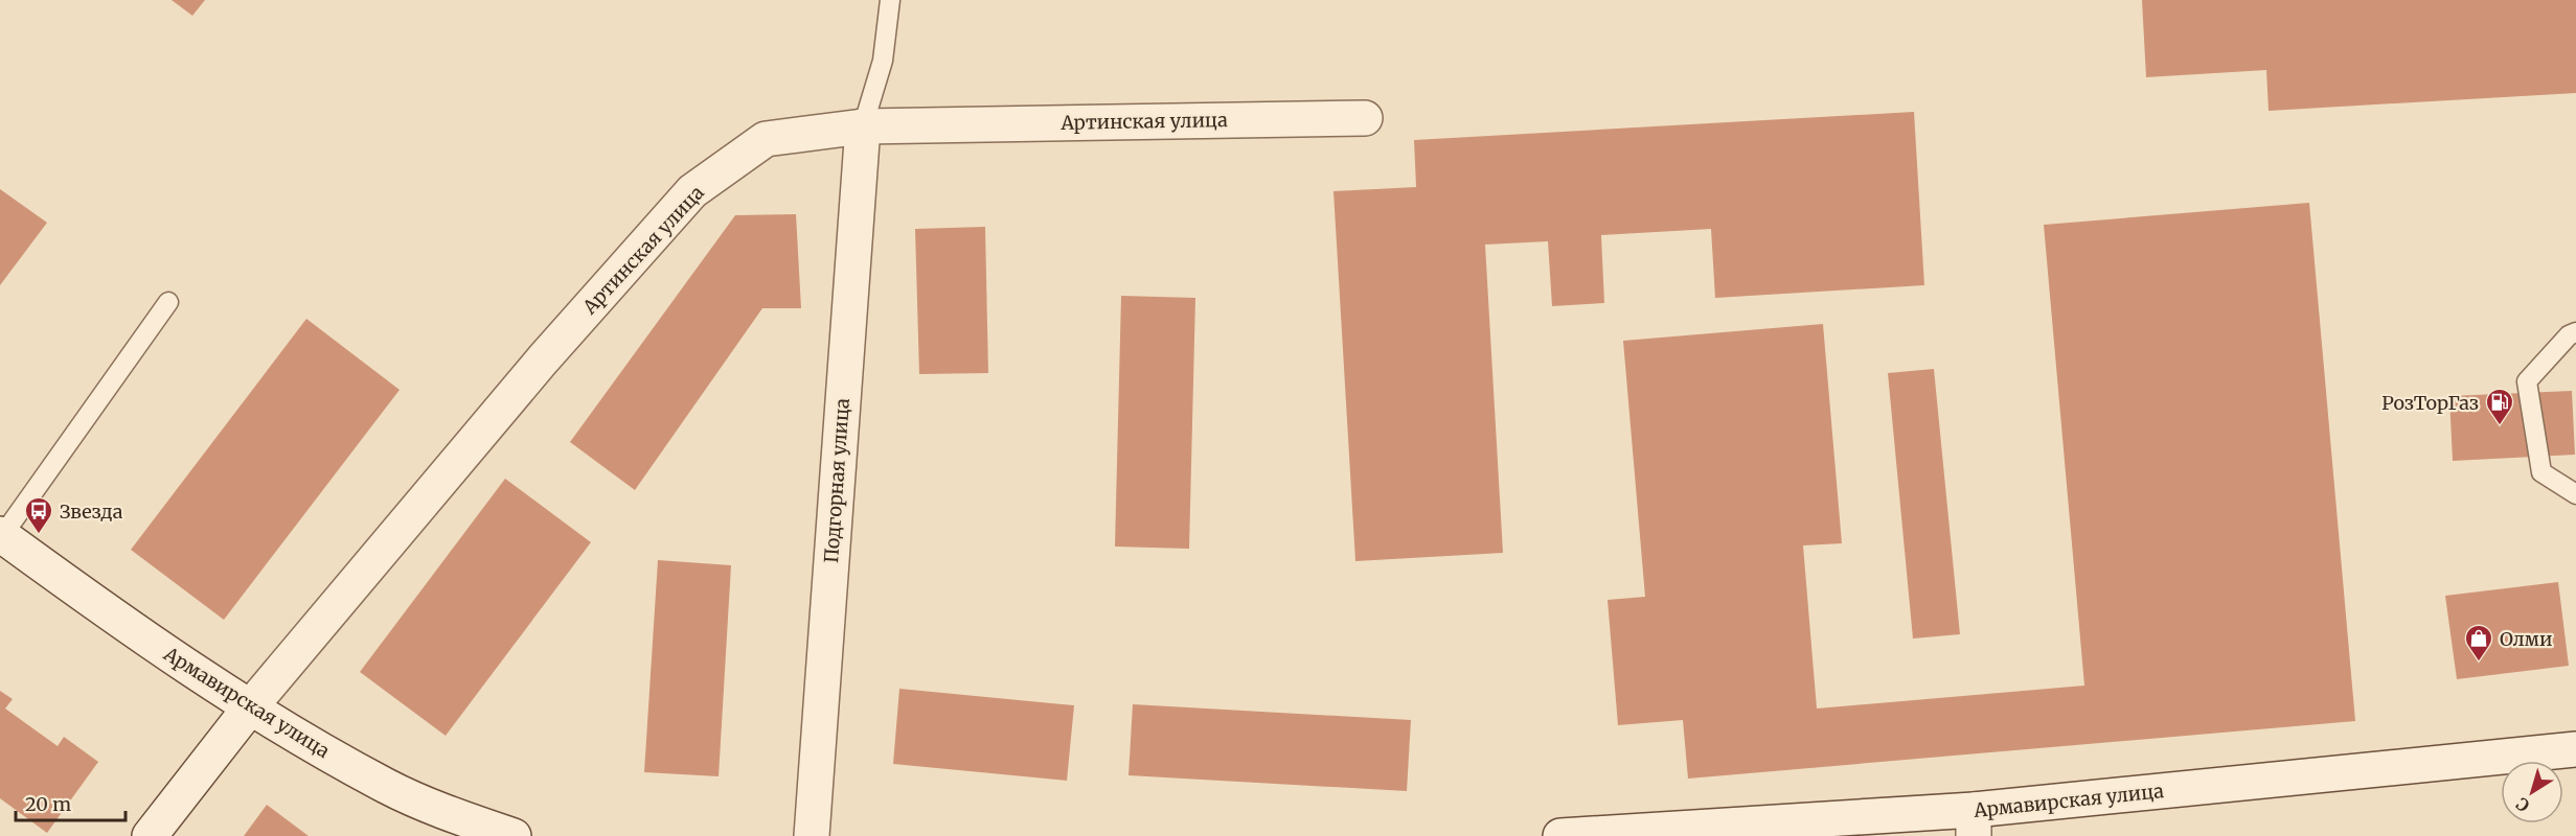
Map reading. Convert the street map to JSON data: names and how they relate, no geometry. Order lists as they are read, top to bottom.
{
  "streets": {
    "street": ["Артинская улица", "Подгорная улица", "Армавирская улица"]
  },
  "crossings": [
    ["Артинская улица", "Подгорная улица"],
    ["Артинская улица", "Армавирская улица"]
  ],
  "places": {
    "fuel station": ["РозТорГаз"],
    "bus stop": ["Звезда"],
    "shop": ["Олми"]
  },
  "scale_bar": "20 m",
  "north": "bottom left"
}
